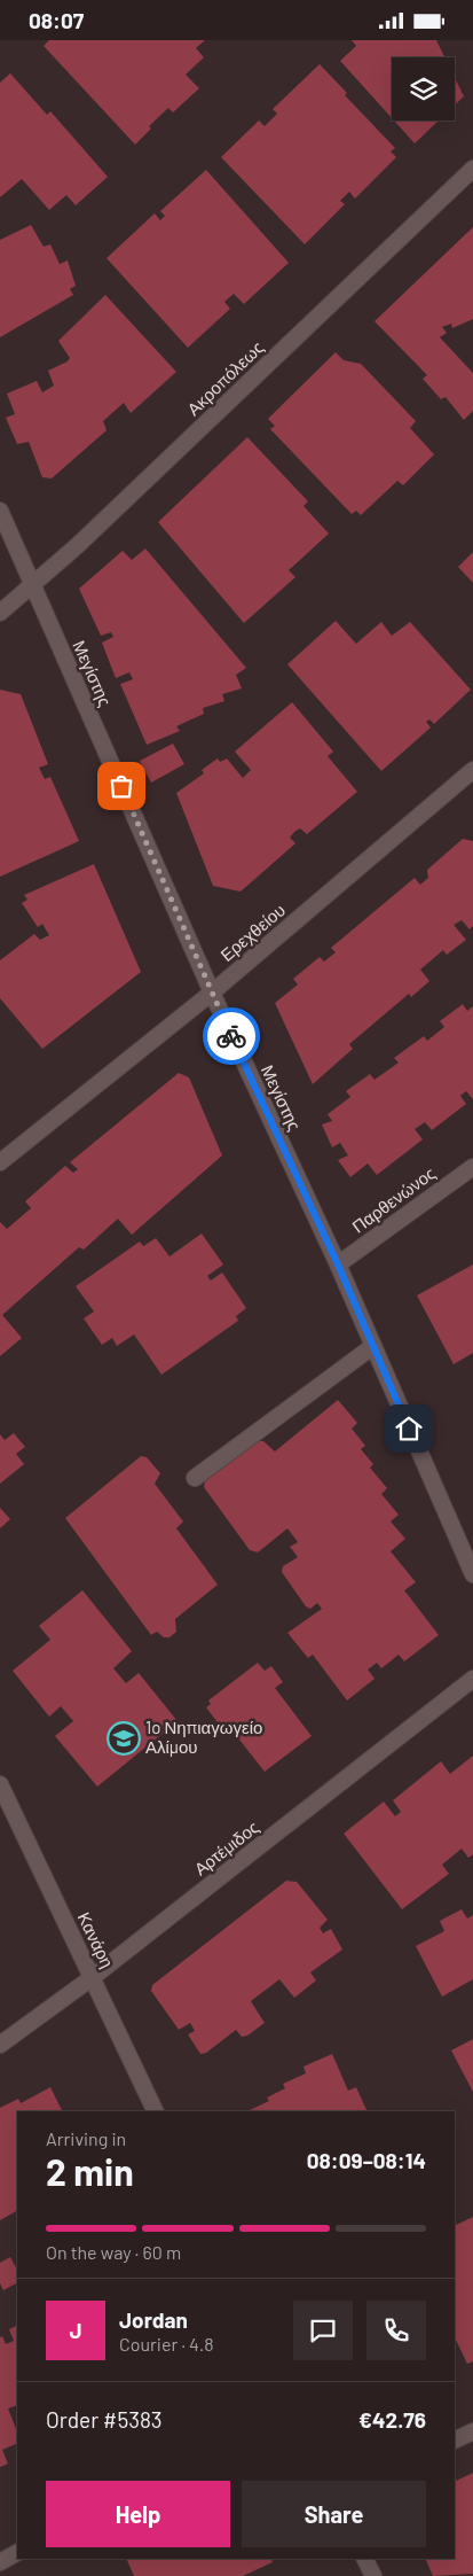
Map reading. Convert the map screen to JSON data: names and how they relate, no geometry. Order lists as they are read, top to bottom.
{
  "streets": {
    "street": [
      "Ακροπόλεως",
      "Μεγίστης",
      "Ερεχθείου",
      "Παρθενώνος",
      "Αρτέμιδος",
      "Κανάρη"
    ]
  },
  "crossings": [
    ["Ακροπόλεως", "Μεγίστης"],
    ["Μεγίστης", "Ερεχθείου"],
    ["Μεγίστης", "Παρθενώνος"],
    ["Αρτέμιδος", "Κανάρη"]
  ],
  "places": {
    "school or university": ["1o Νηπιαγωγείο Αλίμου"]
  },
  "page": {
    "status": "08:07",
    "heading": ["2 min", "Arriving in", "08:09–08:14"],
    "panel": [
      "Jordan",
      "Courier · 4.8",
      "Order #5383",
      "€42.76"
    ],
    "bar": "On the way · 60 m",
    "round": "J",
    "buttons": ["Help", "Share"]
  }
}
